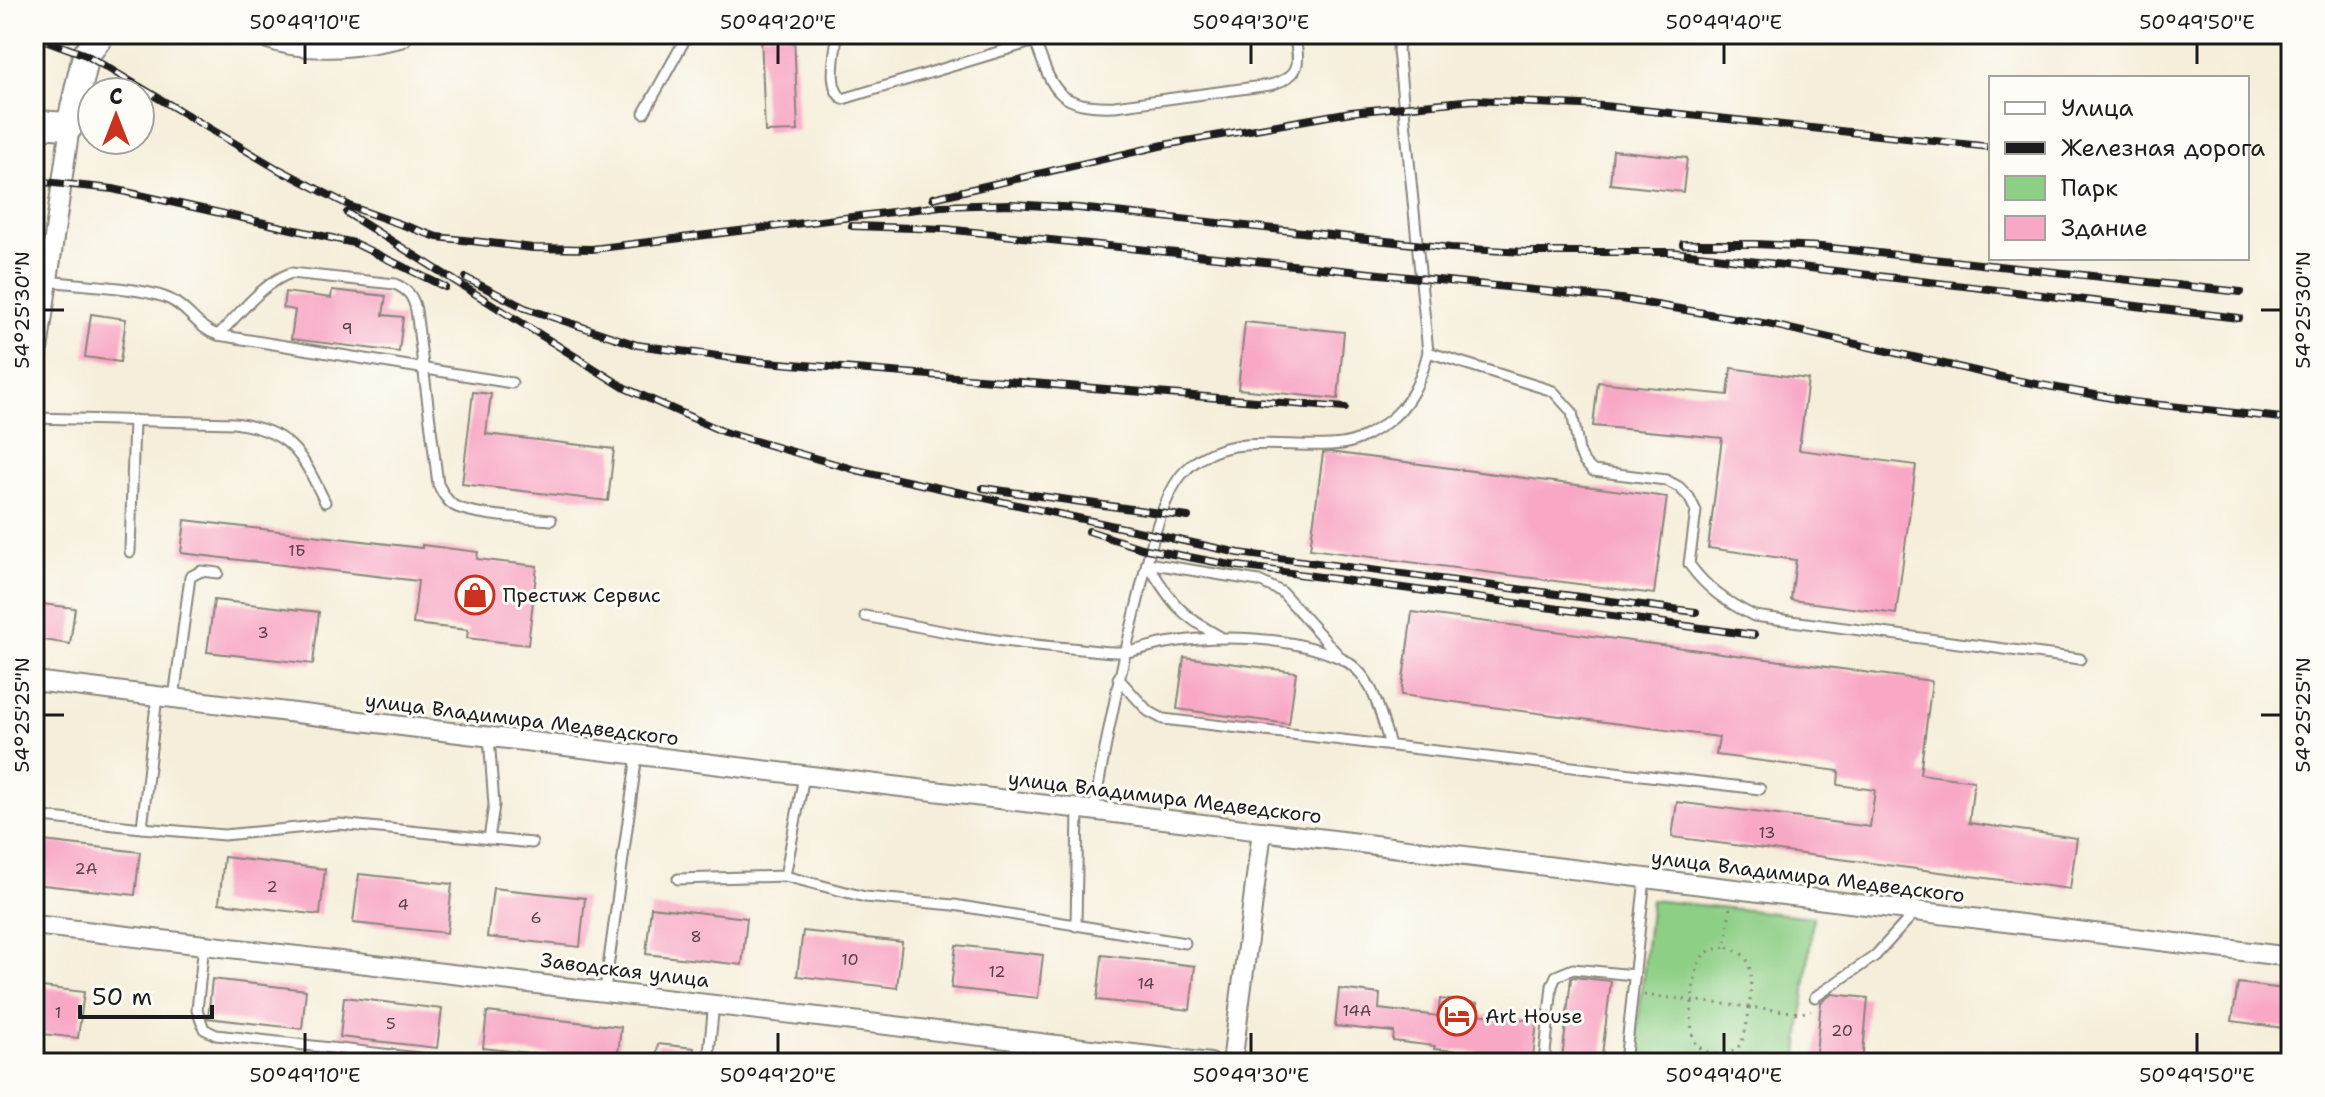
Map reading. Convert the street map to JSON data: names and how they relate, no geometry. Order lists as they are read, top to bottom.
{
  "streets": {
    "street": ["улица Владимира Медведского", "Заводская улица"]
  },
  "places": {
    "shop": ["Престиж Сервис"],
    "hotel": ["Art House"]
  },
  "house_numbers": [
    "9",
    "1Б",
    "3",
    "13",
    "2А",
    "2",
    "4",
    "6",
    "8",
    "10",
    "12",
    "14",
    "14А",
    "1",
    "5",
    "20"
  ],
  "legend": [
    "Улица",
    "Железная дорога",
    "Парк",
    "Здание"
  ],
  "scale_bar": "50 m",
  "north": "top",
  "coordinates": [
    "50°49'10\"E",
    "50°49'20\"E",
    "50°49'30\"E",
    "50°49'40\"E",
    "50°49'50\"E",
    "54°25'30\"N",
    "54°25'25\"N"
  ]
}
